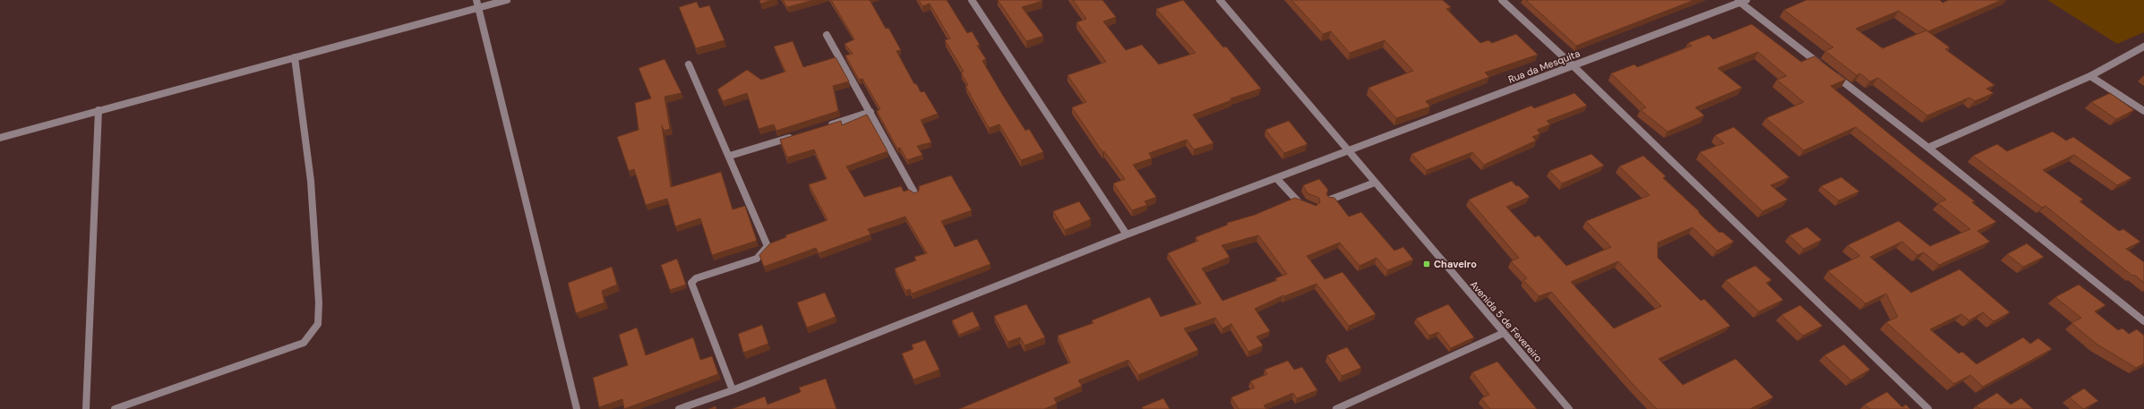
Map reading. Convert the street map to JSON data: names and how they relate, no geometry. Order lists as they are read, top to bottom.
{
  "streets": {
    "street": ["Rua da Mesquita", "Avenida 5 de Fevereiro"]
  },
  "crossings": [
    ["Rua da Mesquita", "Avenida 5 de Fevereiro"]
  ],
  "places": {
    "transit": ["Chaveiro"]
  }
}
